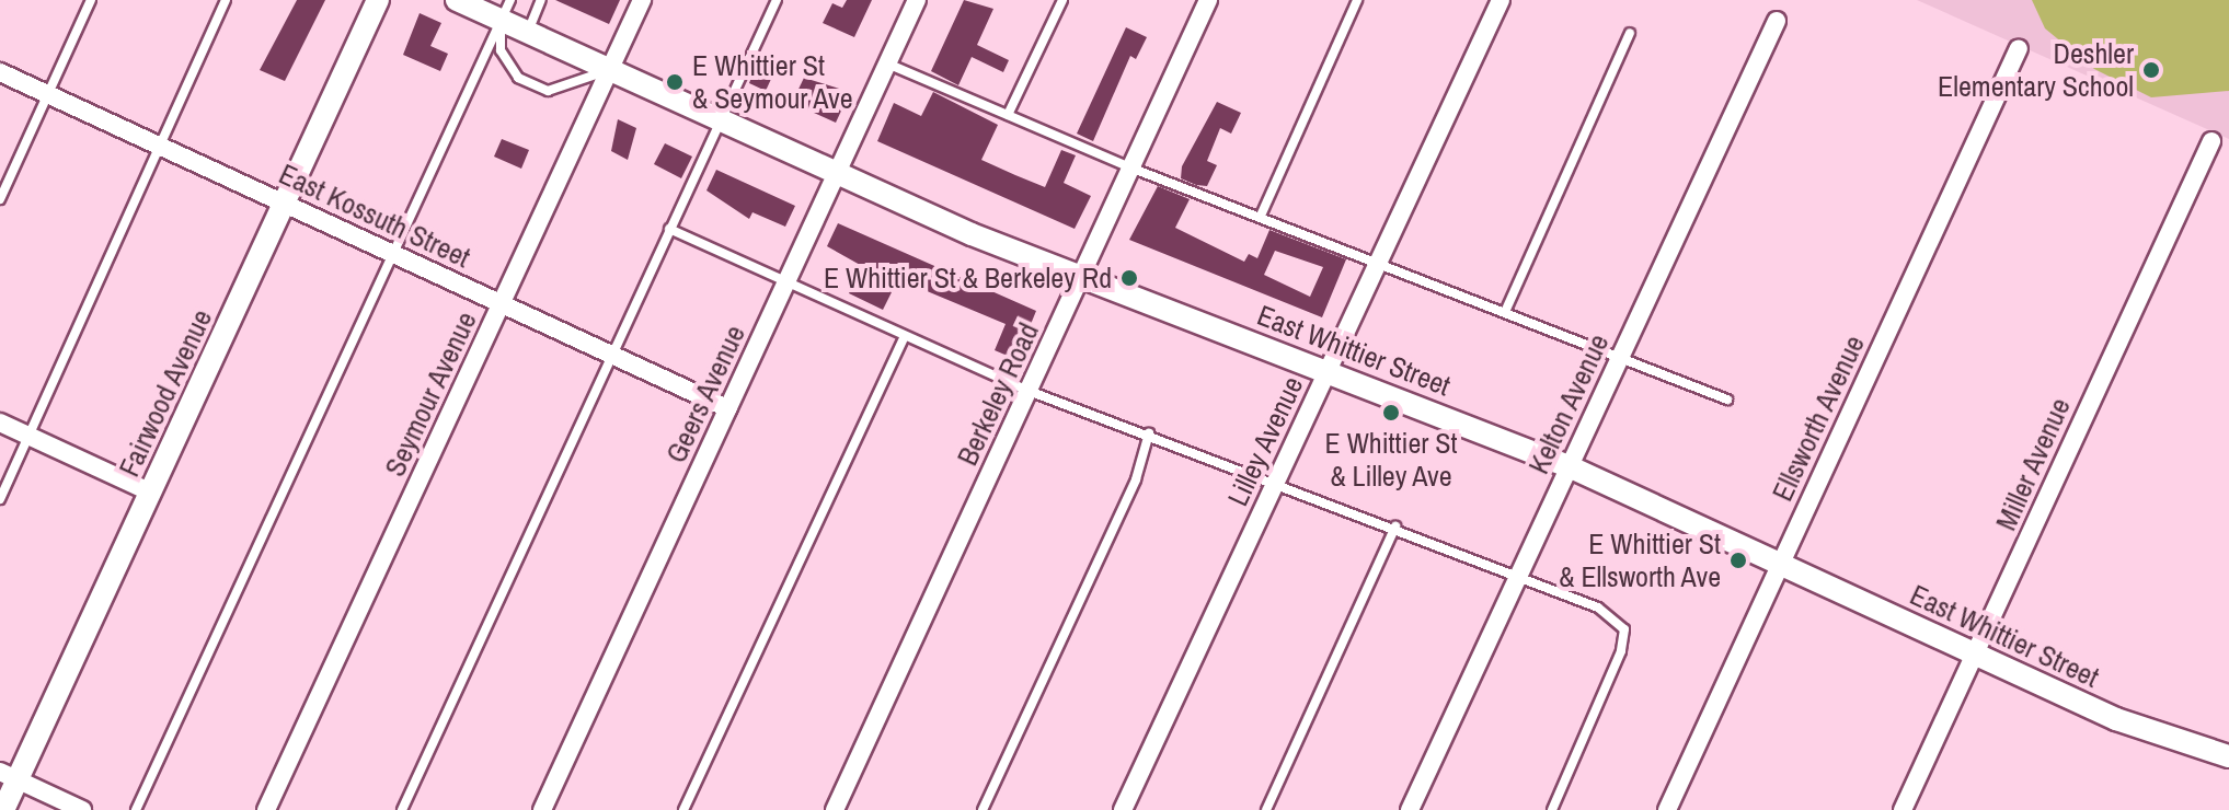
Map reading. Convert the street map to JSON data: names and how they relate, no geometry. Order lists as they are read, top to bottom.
{
  "streets": {
    "street": [
      "East Kossuth Street",
      "East Whittier Street",
      "Fairwood Avenue",
      "Seymour Avenue",
      "Geers Avenue",
      "Berkeley Road",
      "Kelton Avenue",
      "Ellsworth Avenue",
      "Lilley Avenue",
      "Miller Avenue"
    ]
  },
  "crossings": [
    ["East Kossuth Street", "Fairwood Avenue"],
    ["East Kossuth Street", "Seymour Avenue"],
    ["East Kossuth Street", "Geers Avenue"],
    ["East Whittier Street", "Seymour Avenue"],
    ["East Whittier Street", "Geers Avenue"],
    ["East Whittier Street", "Berkeley Road"],
    ["East Whittier Street", "Kelton Avenue"],
    ["East Whittier Street", "Ellsworth Avenue"],
    ["East Whittier Street", "Lilley Avenue"],
    ["East Whittier Street", "Miller Avenue"]
  ],
  "places": [
    "Deshler Elementary School",
    "E Whittier St & Seymour Ave",
    "E Whittier St & Berkeley Rd",
    "E Whittier St & Lilley Ave",
    "E Whittier St & Ellsworth Ave"
  ]
}
